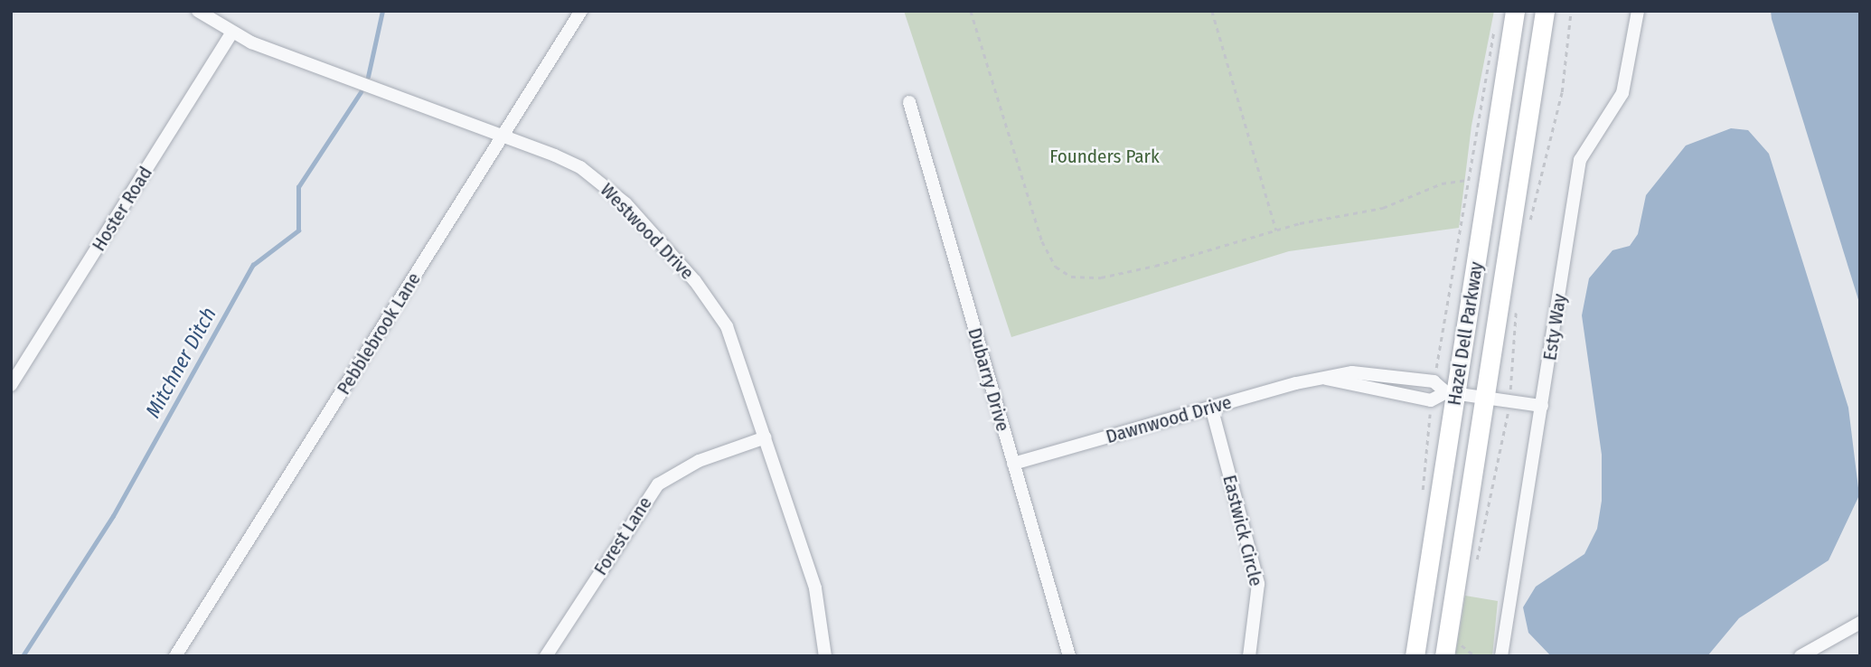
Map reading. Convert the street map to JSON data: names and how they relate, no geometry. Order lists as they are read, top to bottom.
{
  "streets": {
    "main road": ["Hazel Dell Parkway"],
    "street": [
      "Hoster Road",
      "Westwood Drive",
      "Esty Way",
      "Pebblebrook Lane",
      "Dubarry Drive",
      "Dawnwood Drive",
      "Eastwick Circle",
      "Forest Lane"
    ]
  },
  "crossings": [
    ["Hoster Road", "Westwood Drive"],
    ["Westwood Drive", "Pebblebrook Lane"],
    ["Westwood Drive", "Forest Lane"],
    ["Esty Way", "Dawnwood Drive"],
    ["Hazel Dell Parkway", "Dawnwood Drive"],
    ["Dubarry Drive", "Dawnwood Drive"],
    ["Dawnwood Drive", "Eastwick Circle"]
  ],
  "water": ["Mitchner Ditch"],
  "parks": ["Founders Park"]
}
